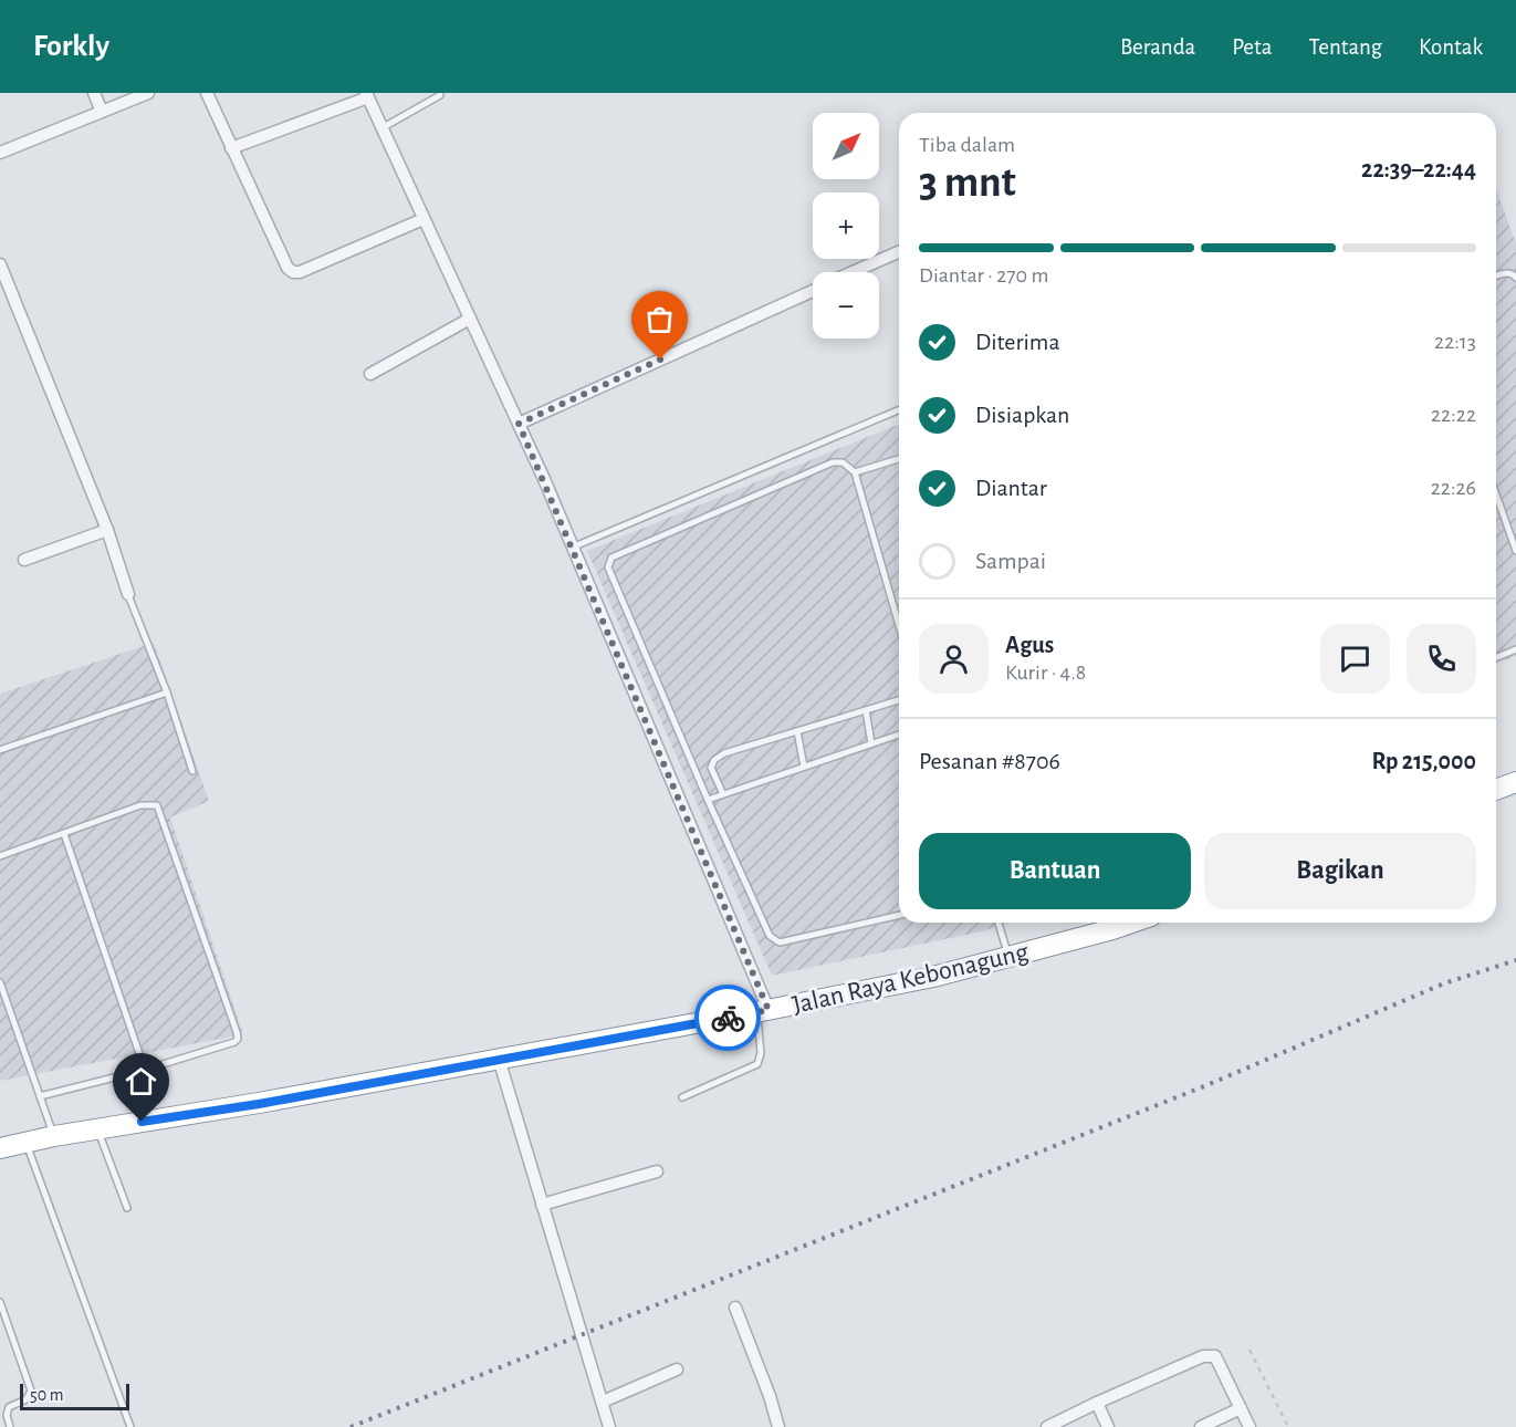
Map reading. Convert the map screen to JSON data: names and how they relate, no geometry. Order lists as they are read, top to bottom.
{
  "streets": {
    "highway": ["Jalan Raya Kebonagung"]
  },
  "scale_bar": "50 m",
  "north": "top right",
  "page": {
    "header": "Forkly",
    "nav": [
      "Beranda",
      "Peta",
      "Tentang",
      "Kontak"
    ],
    "map_buttons": ["+", "−"],
    "heading": ["3 mnt", "Tiba dalam", "22:39–22:44"],
    "panel": [
      "Agus",
      "Kurir · 4.8",
      "Pesanan #8706",
      "Rp 215,000"
    ],
    "bar": "Diantar · 270 m",
    "list": [
      ["Diterima", "22:13"],
      ["Disiapkan", "22:22"],
      ["Diantar", "22:26"],
      "Sampai"
    ],
    "buttons": ["Bantuan", "Bagikan"],
    "scale": "50 m"
  }
}
